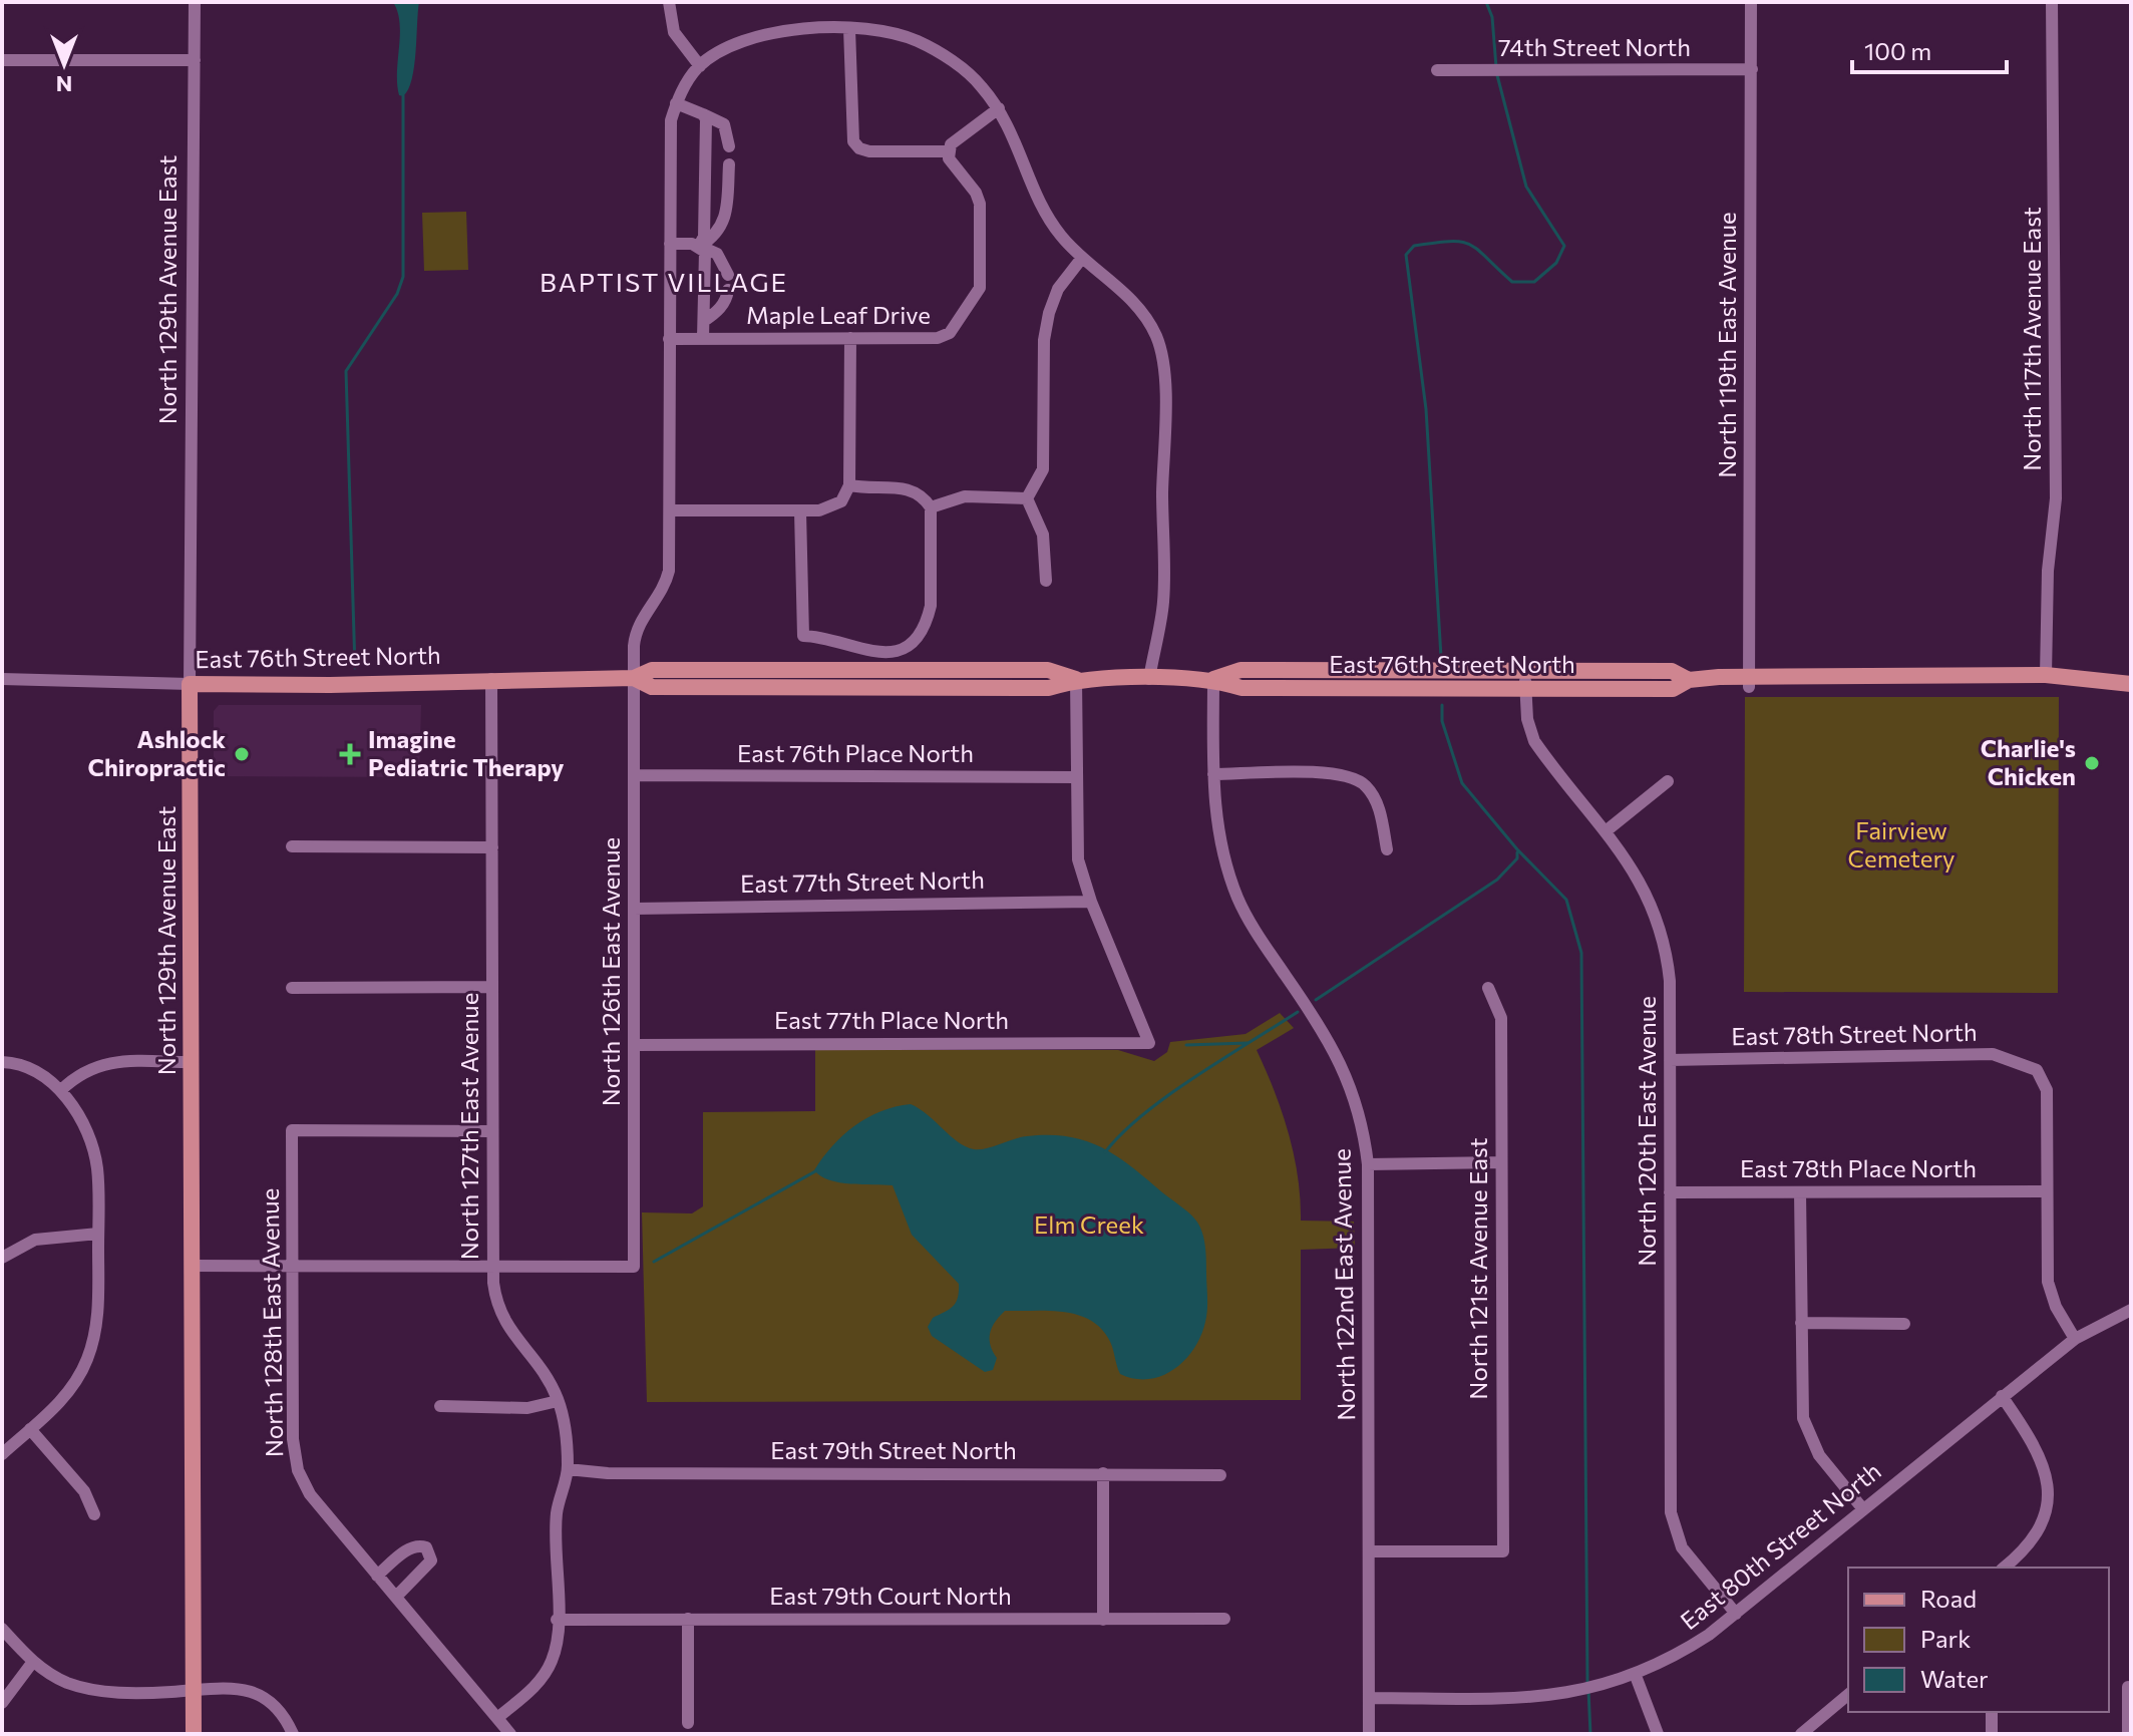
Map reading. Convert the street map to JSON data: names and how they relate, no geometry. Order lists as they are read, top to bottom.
{
  "streets": {
    "main road": ["North 129th Avenue East", "East 76th Street North"],
    "street": [
      "74th Street North",
      "Maple Leaf Drive",
      "North 117th Avenue East",
      "North 119th East Avenue",
      "East 76th Place North",
      "East 77th Street North",
      "North 126th East Avenue",
      "East 77th Place North",
      "East 78th Street North",
      "North 127th East Avenue",
      "North 120th East Avenue",
      "East 78th Place North",
      "North 121st Avenue East",
      "North 122nd East Avenue",
      "North 128th East Avenue",
      "East 79th Street North",
      "East 80th Street North",
      "East 79th Court North"
    ]
  },
  "crossings": [
    ["74th Street North", "North 119th East Avenue"],
    ["North 129th Avenue East", "East 76th Street North"],
    ["North 117th Avenue East", "East 76th Street North"],
    ["North 119th East Avenue", "East 76th Street North"],
    ["East 76th Street North", "North 126th East Avenue"],
    ["East 76th Street North", "North 127th East Avenue"],
    ["East 76th Street North", "North 120th East Avenue"],
    ["East 76th Street North", "North 122nd East Avenue"],
    ["East 76th Place North", "North 126th East Avenue"],
    ["East 77th Street North", "North 126th East Avenue"],
    ["East 77th Street North", "East 77th Place North"],
    ["North 126th East Avenue", "East 77th Place North"],
    ["North 126th East Avenue", "North 127th East Avenue"],
    ["East 78th Street North", "North 120th East Avenue"],
    ["East 78th Street North", "East 78th Place North"],
    ["North 127th East Avenue", "North 128th East Avenue"],
    ["North 127th East Avenue", "East 79th Street North"],
    ["North 127th East Avenue", "East 79th Court North"],
    ["North 120th East Avenue", "East 78th Place North"],
    ["North 120th East Avenue", "East 80th Street North"],
    ["North 121st Avenue East", "North 122nd East Avenue"],
    ["North 122nd East Avenue", "East 80th Street North"]
  ],
  "districts": ["BAPTIST VILLAGE"],
  "parks": ["Fairview Cemetery", "Elm Creek"],
  "places": {
    "other": ["Ashlock Chiropractic", "Charlie's Chicken"],
    "health": ["Imagine Pediatric Therapy"]
  },
  "legend": ["Road", "Park", "Water"],
  "scale_bar": "100 m",
  "north": "bottom"
}
